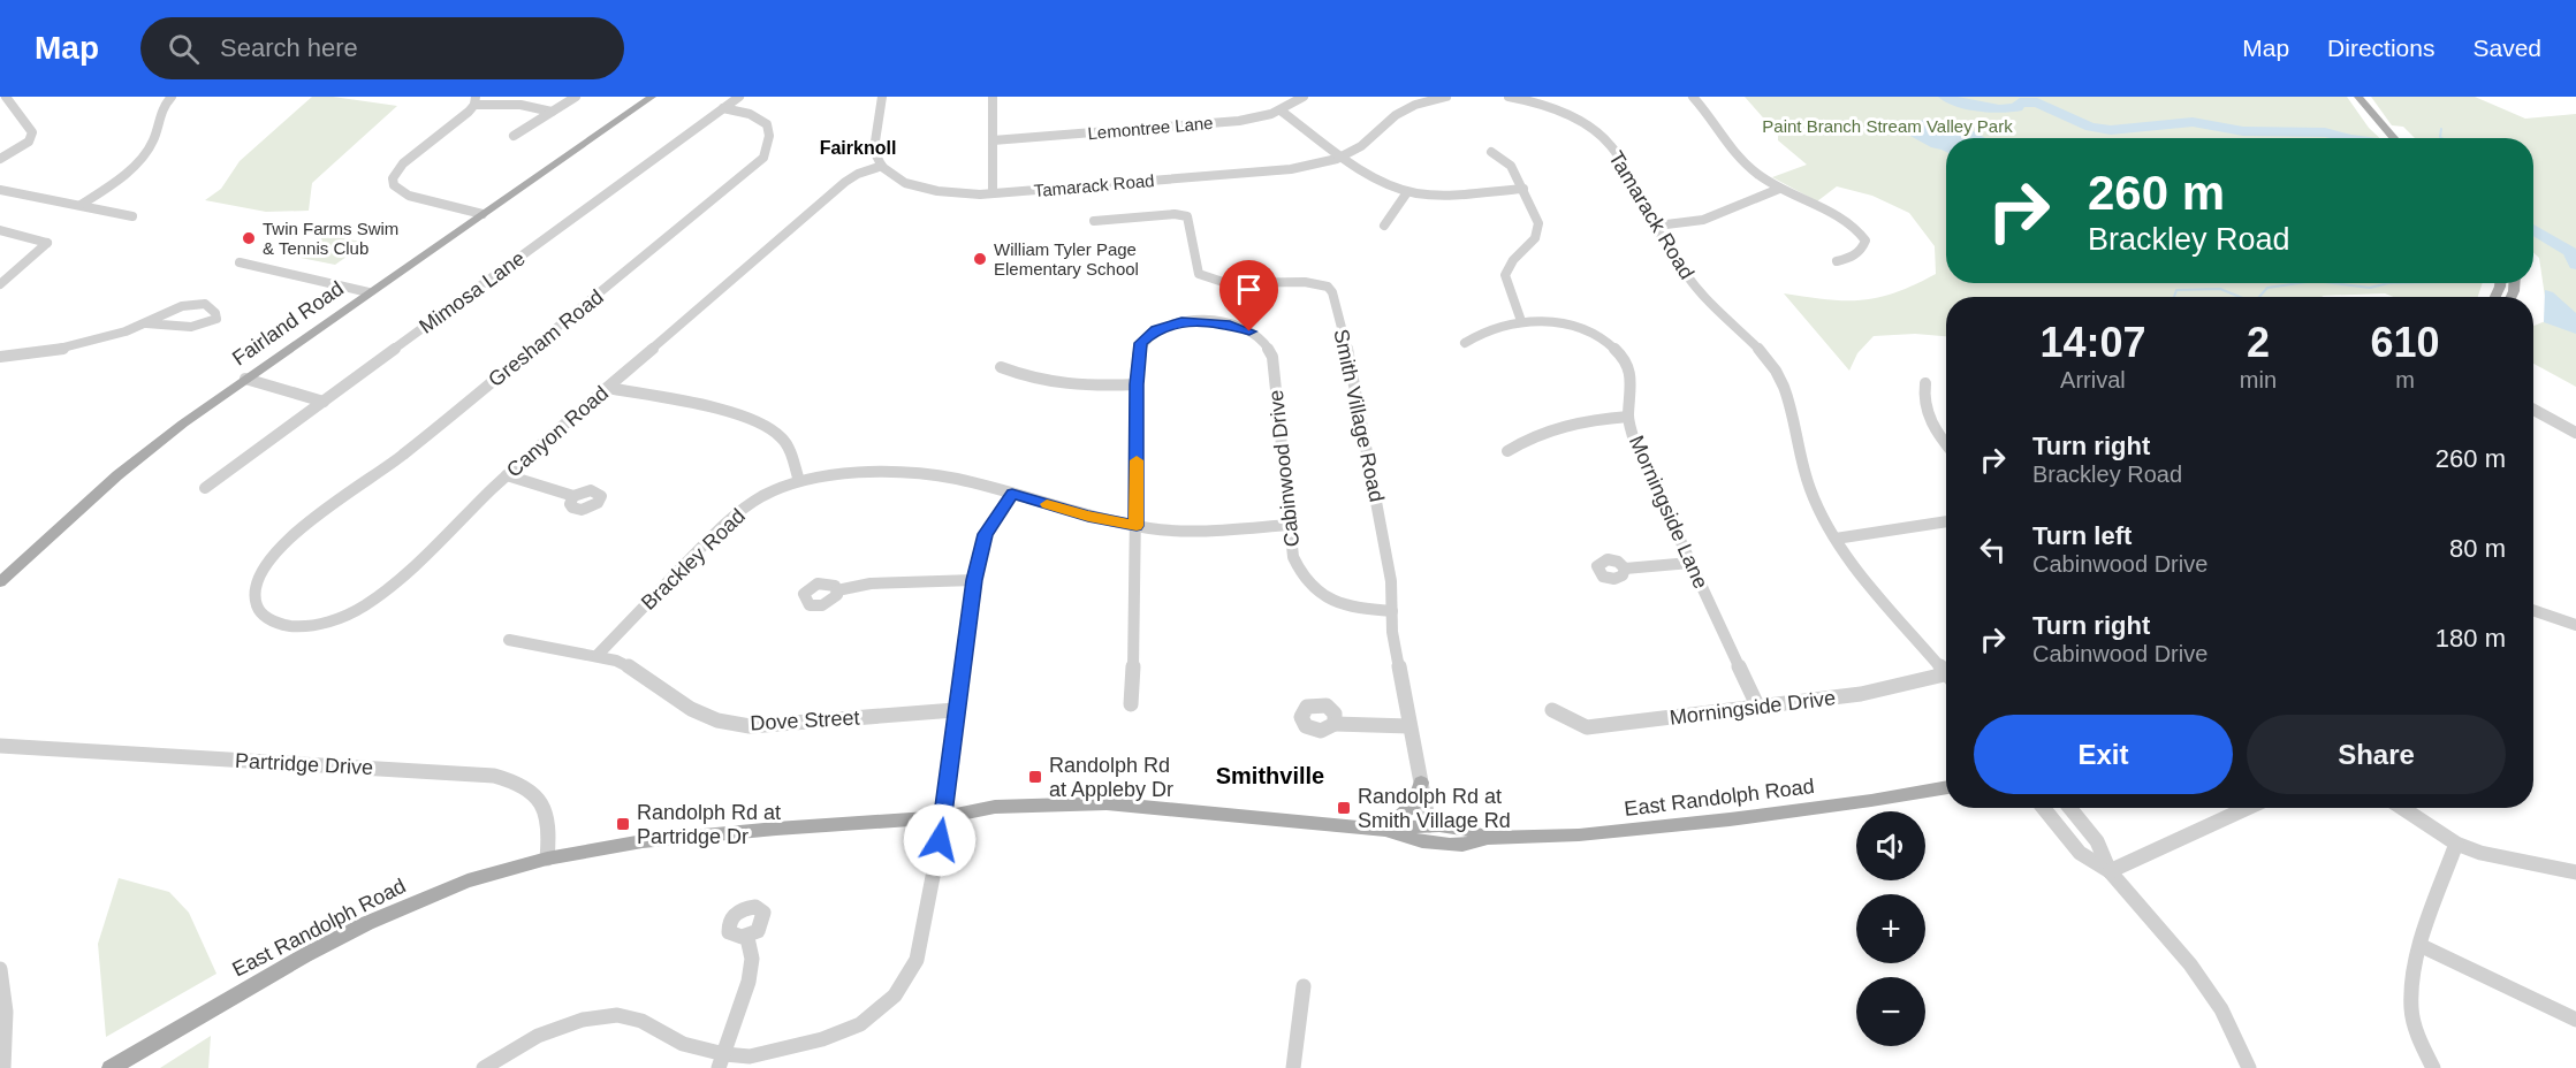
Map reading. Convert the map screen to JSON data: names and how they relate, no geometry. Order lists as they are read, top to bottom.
{
  "streets": {
    "main road": ["Fairland Road", "East Randolph Road"],
    "street": [
      "Lemontree Lane",
      "Tamarack Road",
      "Mimosa Lane",
      "Gresham Road",
      "Smith Village Road",
      "Canyon Road",
      "Cabinwood Drive",
      "Morningside Lane",
      "Brackley Road",
      "Morningside Drive",
      "Dove Street",
      "Partridge Drive"
    ]
  },
  "crossings": [
    ["Tamarack Road", "Canyon Road"],
    ["Mimosa Lane", "Gresham Road"],
    ["Gresham Road", "Canyon Road"],
    ["Smith Village Road", "Cabinwood Drive"],
    ["Smith Village Road", "East Randolph Road"],
    ["Cabinwood Drive", "Brackley Road"],
    ["Morningside Lane", "Morningside Drive"],
    ["Brackley Road", "Dove Street"],
    ["Partridge Drive", "East Randolph Road"]
  ],
  "districts": ["Fairknoll", "Smithville"],
  "parks": ["Paint Branch Stream Valley Park"],
  "places": {
    "other": ["Twin Farms Swim & Tennis Club", "William Tyler Page Elementary School"],
    "transit": ["Randolph Rd at Appleby Dr", "Randolph Rd at Smith Village Rd", "Randolph Rd at Partridge Dr"]
  },
  "page": {
    "header": "Map",
    "search": "Search here",
    "nav": ["Map", "Directions", "Saved"],
    "turn": ["260 m", "Brackley Road"],
    "eta": [
      "14:07",
      "Arrival",
      "2",
      "min",
      "610",
      "m"
    ],
    "list": [
      {
        "name": "Turn right",
        "note": "Brackley Road",
        "value": "260 m"
      },
      {
        "name": "Turn left",
        "note": "Cabinwood Drive",
        "value": "80 m"
      },
      {
        "name": "Turn right",
        "note": "Cabinwood Drive",
        "value": "180 m"
      }
    ],
    "buttons": ["Exit", "Share"],
    "map_buttons": ["+", "−"]
  }
}
